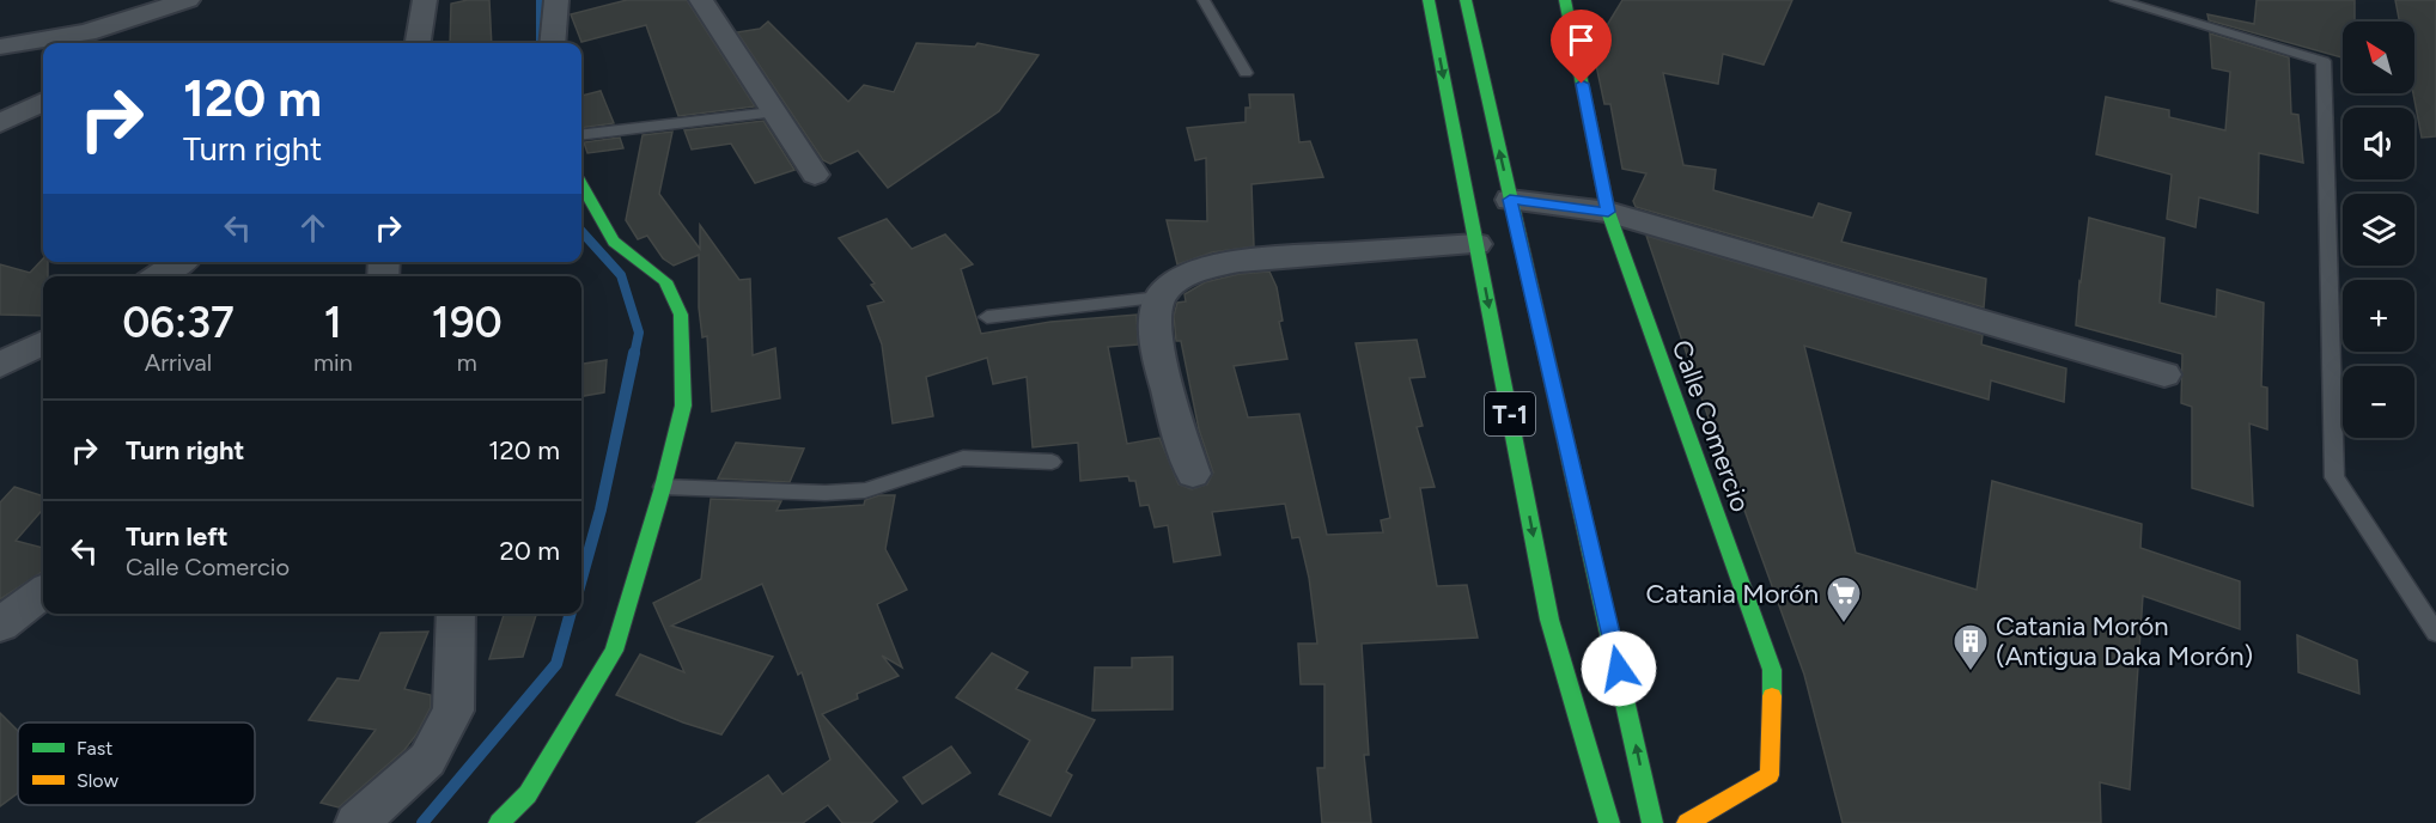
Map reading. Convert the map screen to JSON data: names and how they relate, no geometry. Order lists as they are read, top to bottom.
{
  "streets": {
    "main road": ["T-1", "Calle Comercio"]
  },
  "places": {
    "supermarket": ["Catania Morón"],
    "building": ["Catania Morón (Antigua Daka Morón)"]
  },
  "legend": ["Fast", "Slow"],
  "north": "top left",
  "page": {
    "map_buttons": ["+", "−"],
    "turn": ["120 m", "Turn right"],
    "eta": [
      "06:37",
      "Arrival",
      "1",
      "min",
      "190",
      "m"
    ],
    "list": [
      {
        "name": "Turn right",
        "value": "120 m"
      },
      {
        "name": "Turn left",
        "note": "Calle Comercio",
        "value": "20 m"
      }
    ]
  }
}
